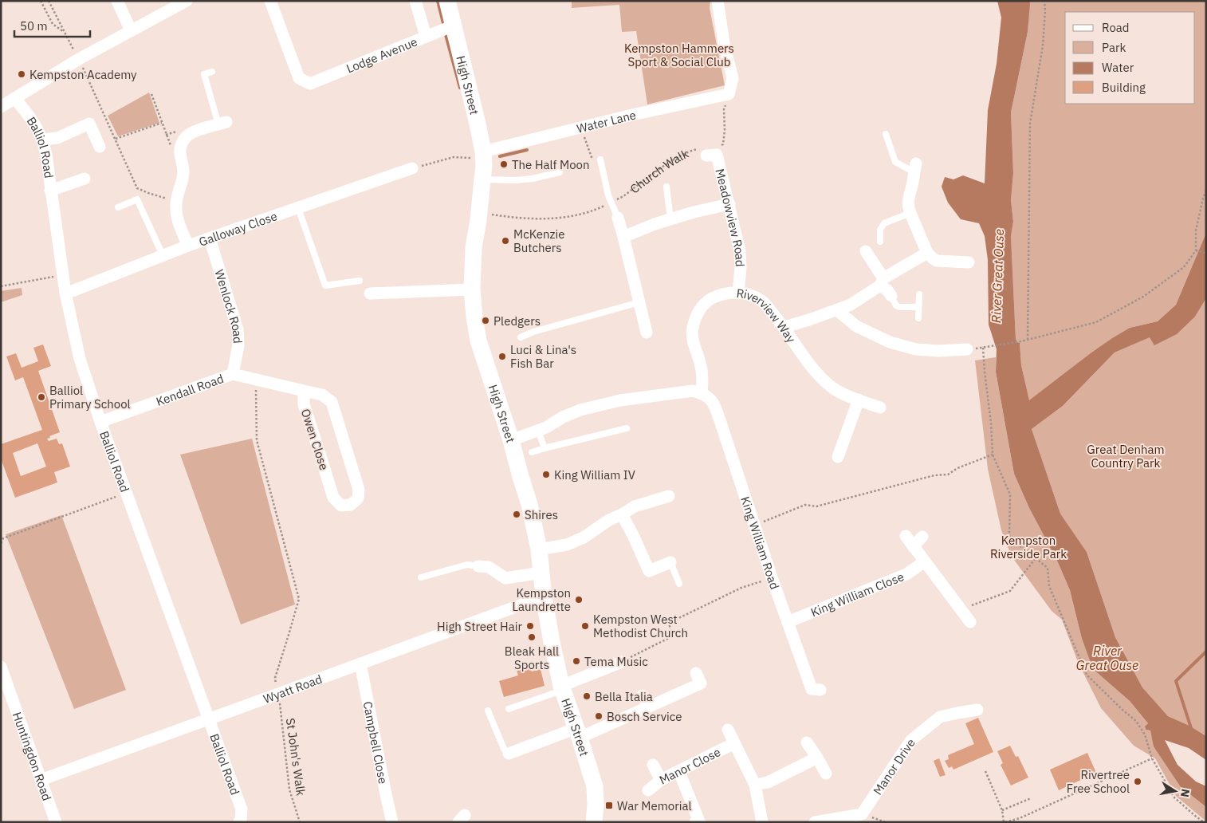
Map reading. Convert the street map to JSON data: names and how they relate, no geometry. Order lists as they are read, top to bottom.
{
  "streets": {
    "main road": ["High Street"],
    "street": [
      "Lodge Avenue",
      "Water Lane",
      "Balliol Road",
      "Meadowview Road",
      "Galloway Close",
      "Wenlock Road",
      "Riverview Way",
      "Kendall Road",
      "Owen Close",
      "King William Road",
      "King William Close",
      "Wyatt Road",
      "Campbell Close",
      "Huntingdon Road",
      "Manor Close",
      "Manor Drive"
    ],
    "path": ["Church Walk", "St John's Walk"]
  },
  "crossings": [
    ["Lodge Avenue", "High Street"],
    ["High Street", "Water Lane"],
    ["High Street", "Church Walk"],
    ["High Street", "Wyatt Road"],
    ["Balliol Road", "Galloway Close"],
    ["Balliol Road", "Kendall Road"],
    ["Balliol Road", "Wyatt Road"],
    ["Church Walk", "Meadowview Road"],
    ["Meadowview Road", "Riverview Way"],
    ["Galloway Close", "Wenlock Road"],
    ["Wenlock Road", "Kendall Road"],
    ["Riverview Way", "King William Road"],
    ["Kendall Road", "Owen Close"],
    ["Kendall Road", "St John's Walk"],
    ["King William Road", "King William Close"],
    ["Wyatt Road", "Campbell Close"],
    ["Wyatt Road", "Huntingdon Road"],
    ["Wyatt Road", "St John's Walk"]
  ],
  "water": ["River Great Ouse"],
  "parks": ["Kempston Hammers Sport & Social Club", "Great Denham Country Park", "Kempston Riverside Park"],
  "places": {
    "other": [
      "Kempston Academy",
      "The Half Moon",
      "McKenzie Butchers",
      "Pledgers",
      "Luci & Lina's Fish Bar",
      "Balliol Primary School",
      "King William IV",
      "Shires",
      "Kempston Laundrette",
      "High Street Hair",
      "Kempston West Methodist Church",
      "Bleak Hall Sports",
      "Tema Music",
      "Bella Italia",
      "Bosch Service",
      "Rivertree Free School"
    ],
    "transit": ["War Memorial"]
  },
  "legend": [
    "Road",
    "Park",
    "Water",
    "Building"
  ],
  "scale_bar": "50 m",
  "north": "right"
}
